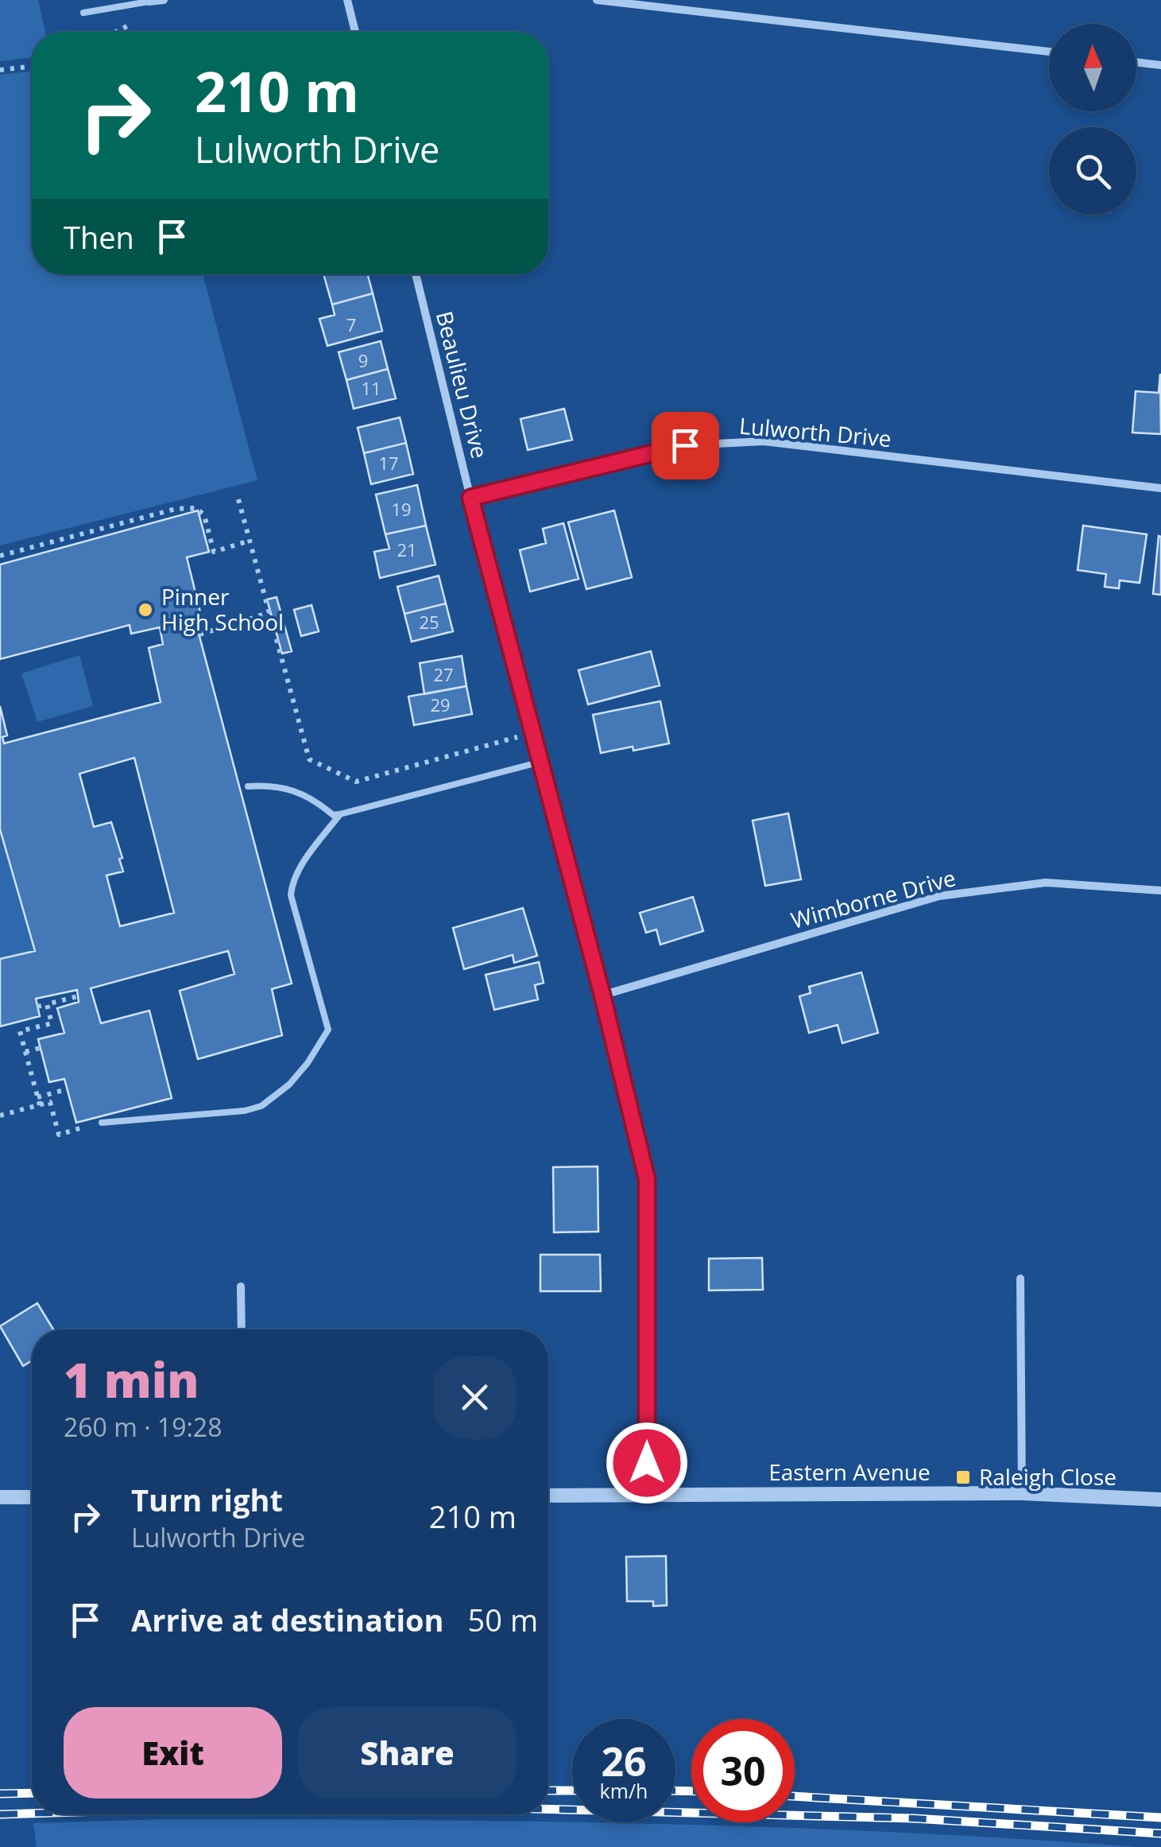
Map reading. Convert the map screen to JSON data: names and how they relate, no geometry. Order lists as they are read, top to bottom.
{
  "streets": {
    "street": [
      "Beaulieu Drive",
      "Lulworth Drive",
      "Wimborne Drive",
      "Eastern Avenue"
    ]
  },
  "crossings": [
    ["Beaulieu Drive", "Lulworth Drive"],
    ["Beaulieu Drive", "Wimborne Drive"],
    ["Beaulieu Drive", "Eastern Avenue"]
  ],
  "places": {
    "other": ["Pinner High School"],
    "transit": ["Raleigh Close"]
  },
  "house_numbers": [
    "7",
    "9",
    "11",
    "17",
    "19",
    "21",
    "25",
    "27",
    "29"
  ],
  "north": "top",
  "page": {
    "turn": ["210 m", "Lulworth Drive"],
    "then": "Then",
    "heading": ["1 min", "260 m · 19:28"],
    "list": [
      {
        "name": "Turn right",
        "note": "Lulworth Drive",
        "value": "210 m"
      },
      {
        "name": "Arrive at destination",
        "value": "50 m"
      }
    ],
    "buttons": ["Exit", "Share"],
    "speed": "26 km/h",
    "limit": "30"
  }
}
